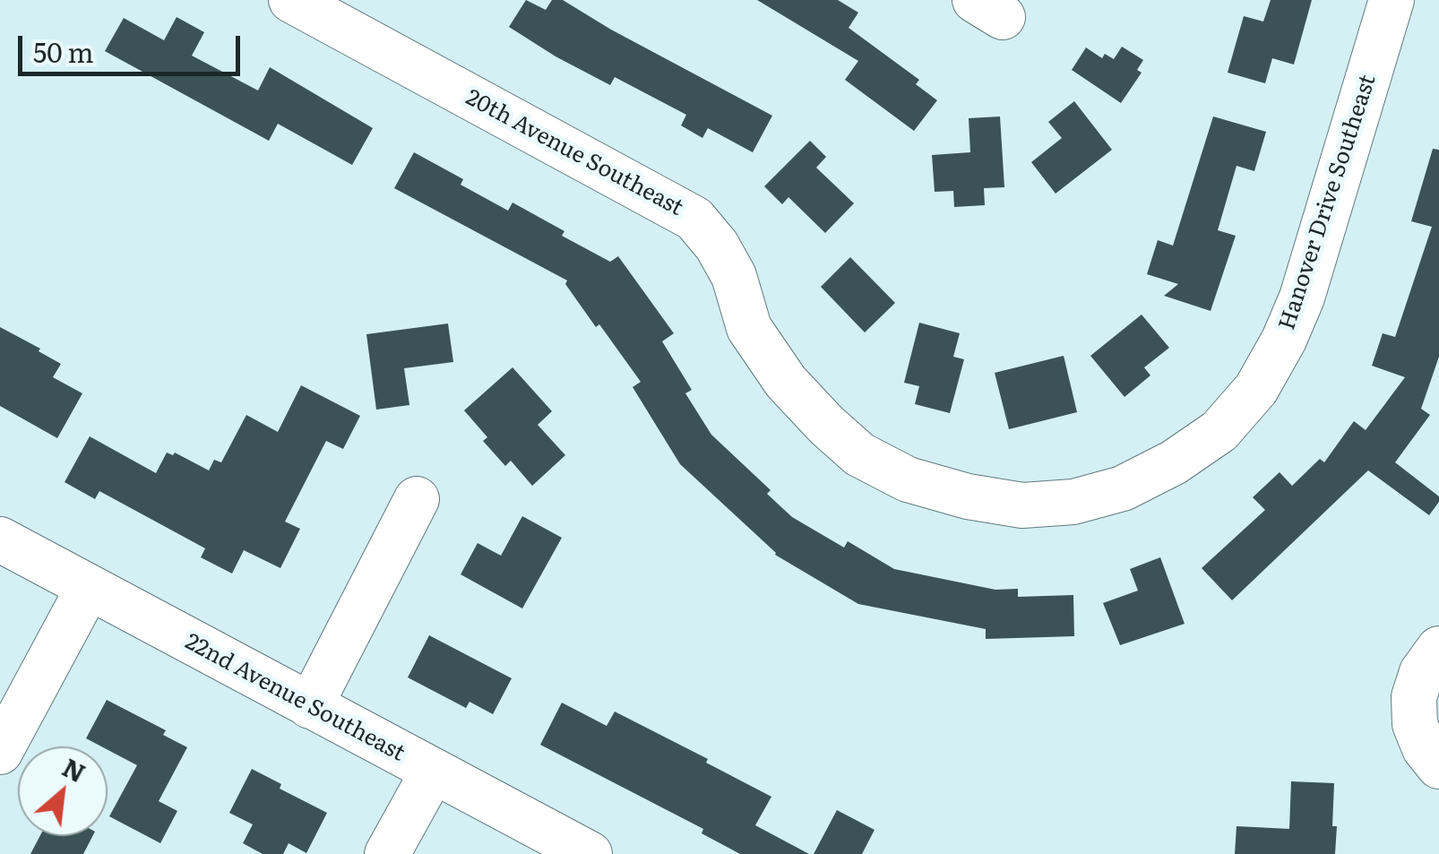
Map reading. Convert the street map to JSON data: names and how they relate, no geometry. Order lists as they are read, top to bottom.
{
  "streets": {
    "street": ["20th Avenue Southeast", "Hanover Drive Southeast", "22nd Avenue Southeast"]
  },
  "crossings": [
    ["20th Avenue Southeast", "Hanover Drive Southeast"]
  ],
  "scale_bar": "50 m",
  "north": "top right"
}
